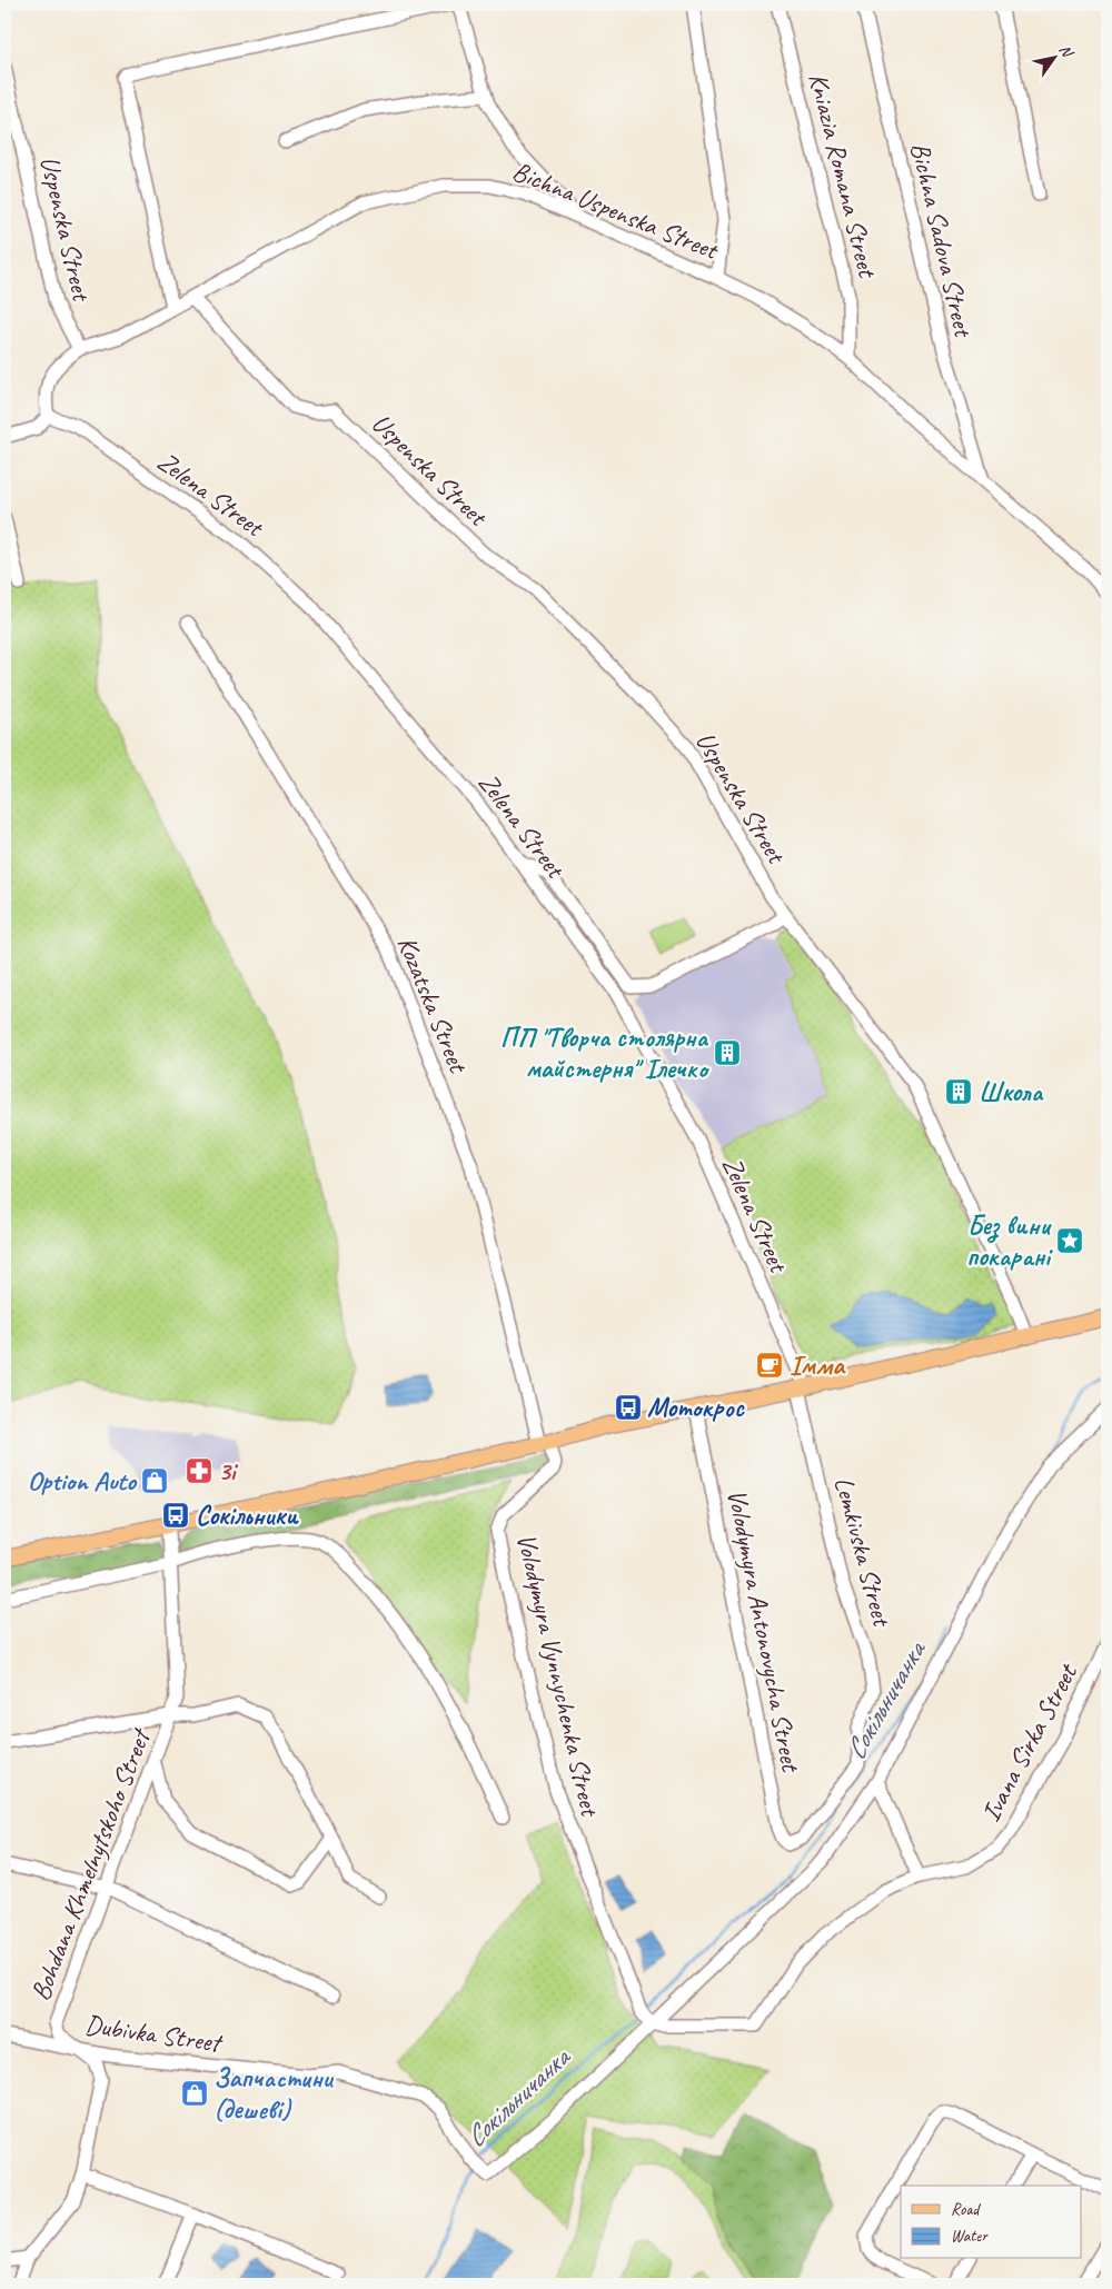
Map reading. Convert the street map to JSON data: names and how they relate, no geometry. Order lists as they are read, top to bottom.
{
  "streets": {
    "street": [
      "Kniazia Romana Street",
      "Bichna Uspenska Street",
      "Uspenska Street",
      "Bichna Sadova Street",
      "Zelena Street",
      "Kozatska Street",
      "Lemkivska Street",
      "Volodymyra Antonovycha Street",
      "Volodymyra Vynnychenka Street",
      "Ivana Sirka Street",
      "Bohdana Khmelnytskoho Street",
      "Dubivka Street"
    ]
  },
  "crossings": [
    ["Kniazia Romana Street", "Bichna Uspenska Street"],
    ["Bichna Uspenska Street", "Uspenska Street"],
    ["Zelena Street", "Lemkivska Street"],
    ["Kozatska Street", "Volodymyra Vynnychenka Street"],
    ["Lemkivska Street", "Volodymyra Antonovycha Street"],
    ["Volodymyra Vynnychenka Street", "Ivana Sirka Street"],
    ["Volodymyra Vynnychenka Street", "Dubivka Street"],
    ["Ivana Sirka Street", "Dubivka Street"],
    ["Bohdana Khmelnytskoho Street", "Dubivka Street"]
  ],
  "water": ["Сокільничанка"],
  "places": {
    "building": ["ПП \"Творча столярна майстерня\" Ілечко", "Школа"],
    "place": ["Без вини покарані"],
    "cafe": ["Імма"],
    "bus stop": ["Мотокрос", "Сокільники"],
    "pharmacy": ["3і"],
    "shop": ["Option Auto", "Запчастини (дешеві)"]
  },
  "legend": ["Road", "Water"],
  "north": "top right"
}
